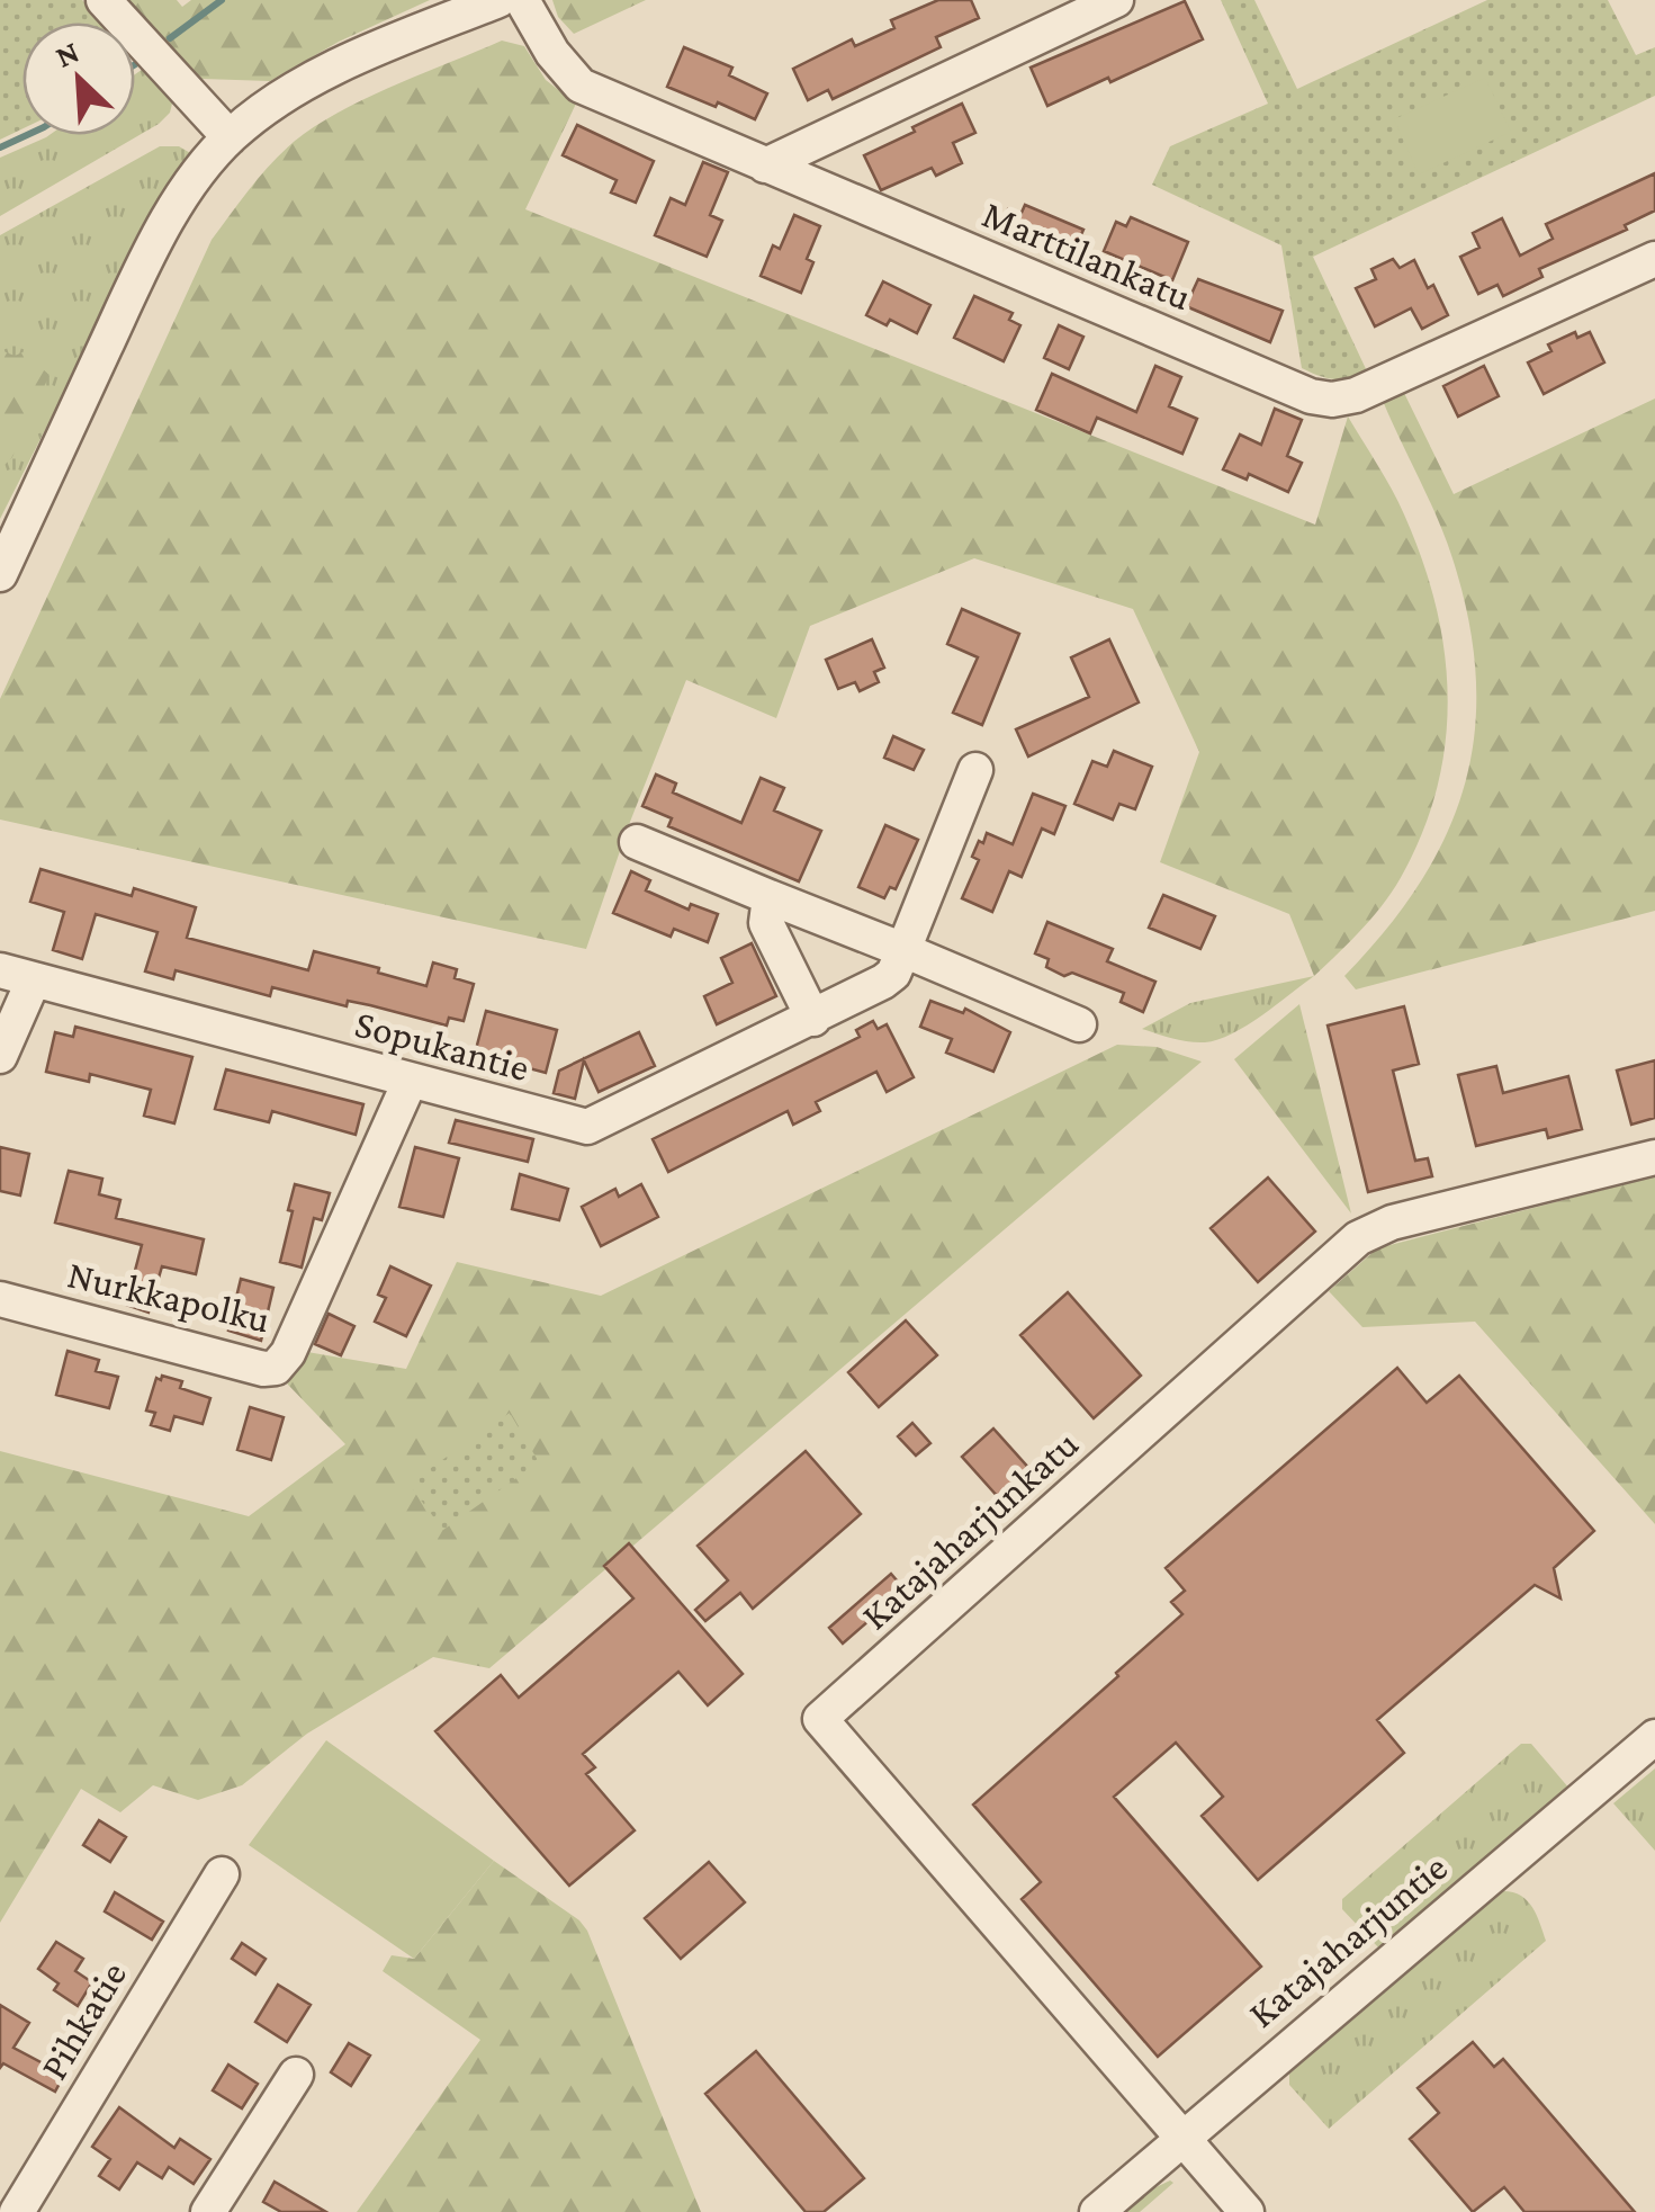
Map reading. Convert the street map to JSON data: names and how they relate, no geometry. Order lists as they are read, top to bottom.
{
  "streets": {
    "street": [
      "Marttilankatu",
      "Sopukantie",
      "Nurkkapolku",
      "Katajaharjunkatu",
      "Katajaharjuntie",
      "Pihkatie"
    ]
  },
  "crossings": [
    ["Sopukantie", "Nurkkapolku"],
    ["Katajaharjunkatu", "Katajaharjuntie"]
  ],
  "north": "top left"
}
